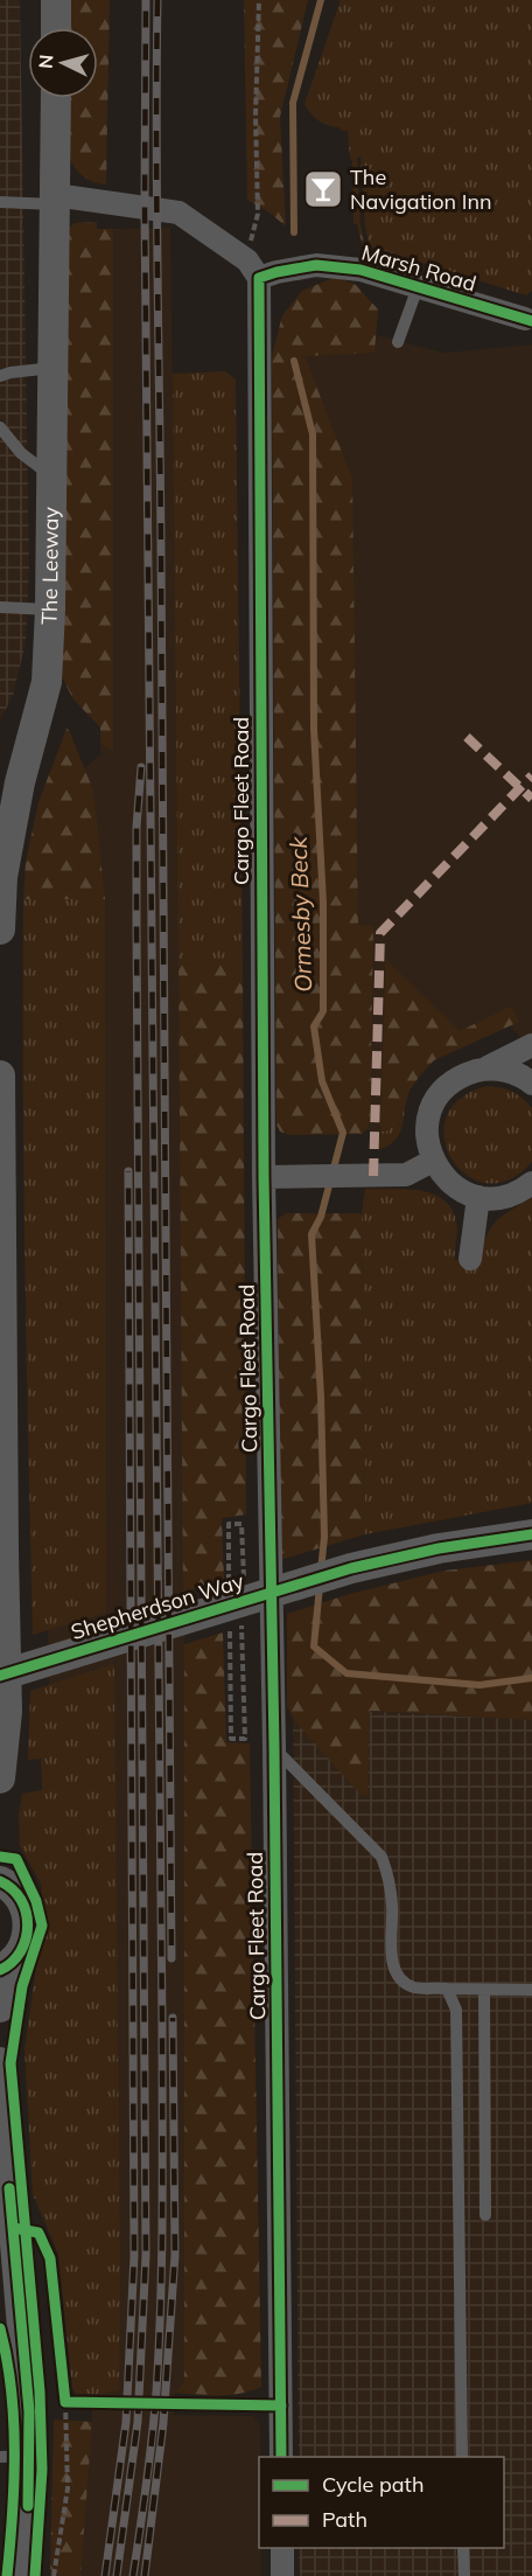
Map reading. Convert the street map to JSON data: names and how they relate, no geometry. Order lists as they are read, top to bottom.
{
  "streets": {
    "street": [
      "Marsh Road",
      "The Leeway",
      "Cargo Fleet Road",
      "Shepherdson Way"
    ]
  },
  "crossings": [
    ["Marsh Road", "Cargo Fleet Road"]
  ],
  "water": ["Ormesby Beck"],
  "places": {
    "bar": ["The Navigation Inn"]
  },
  "legend": ["Cycle path", "Path"],
  "north": "left"
}
